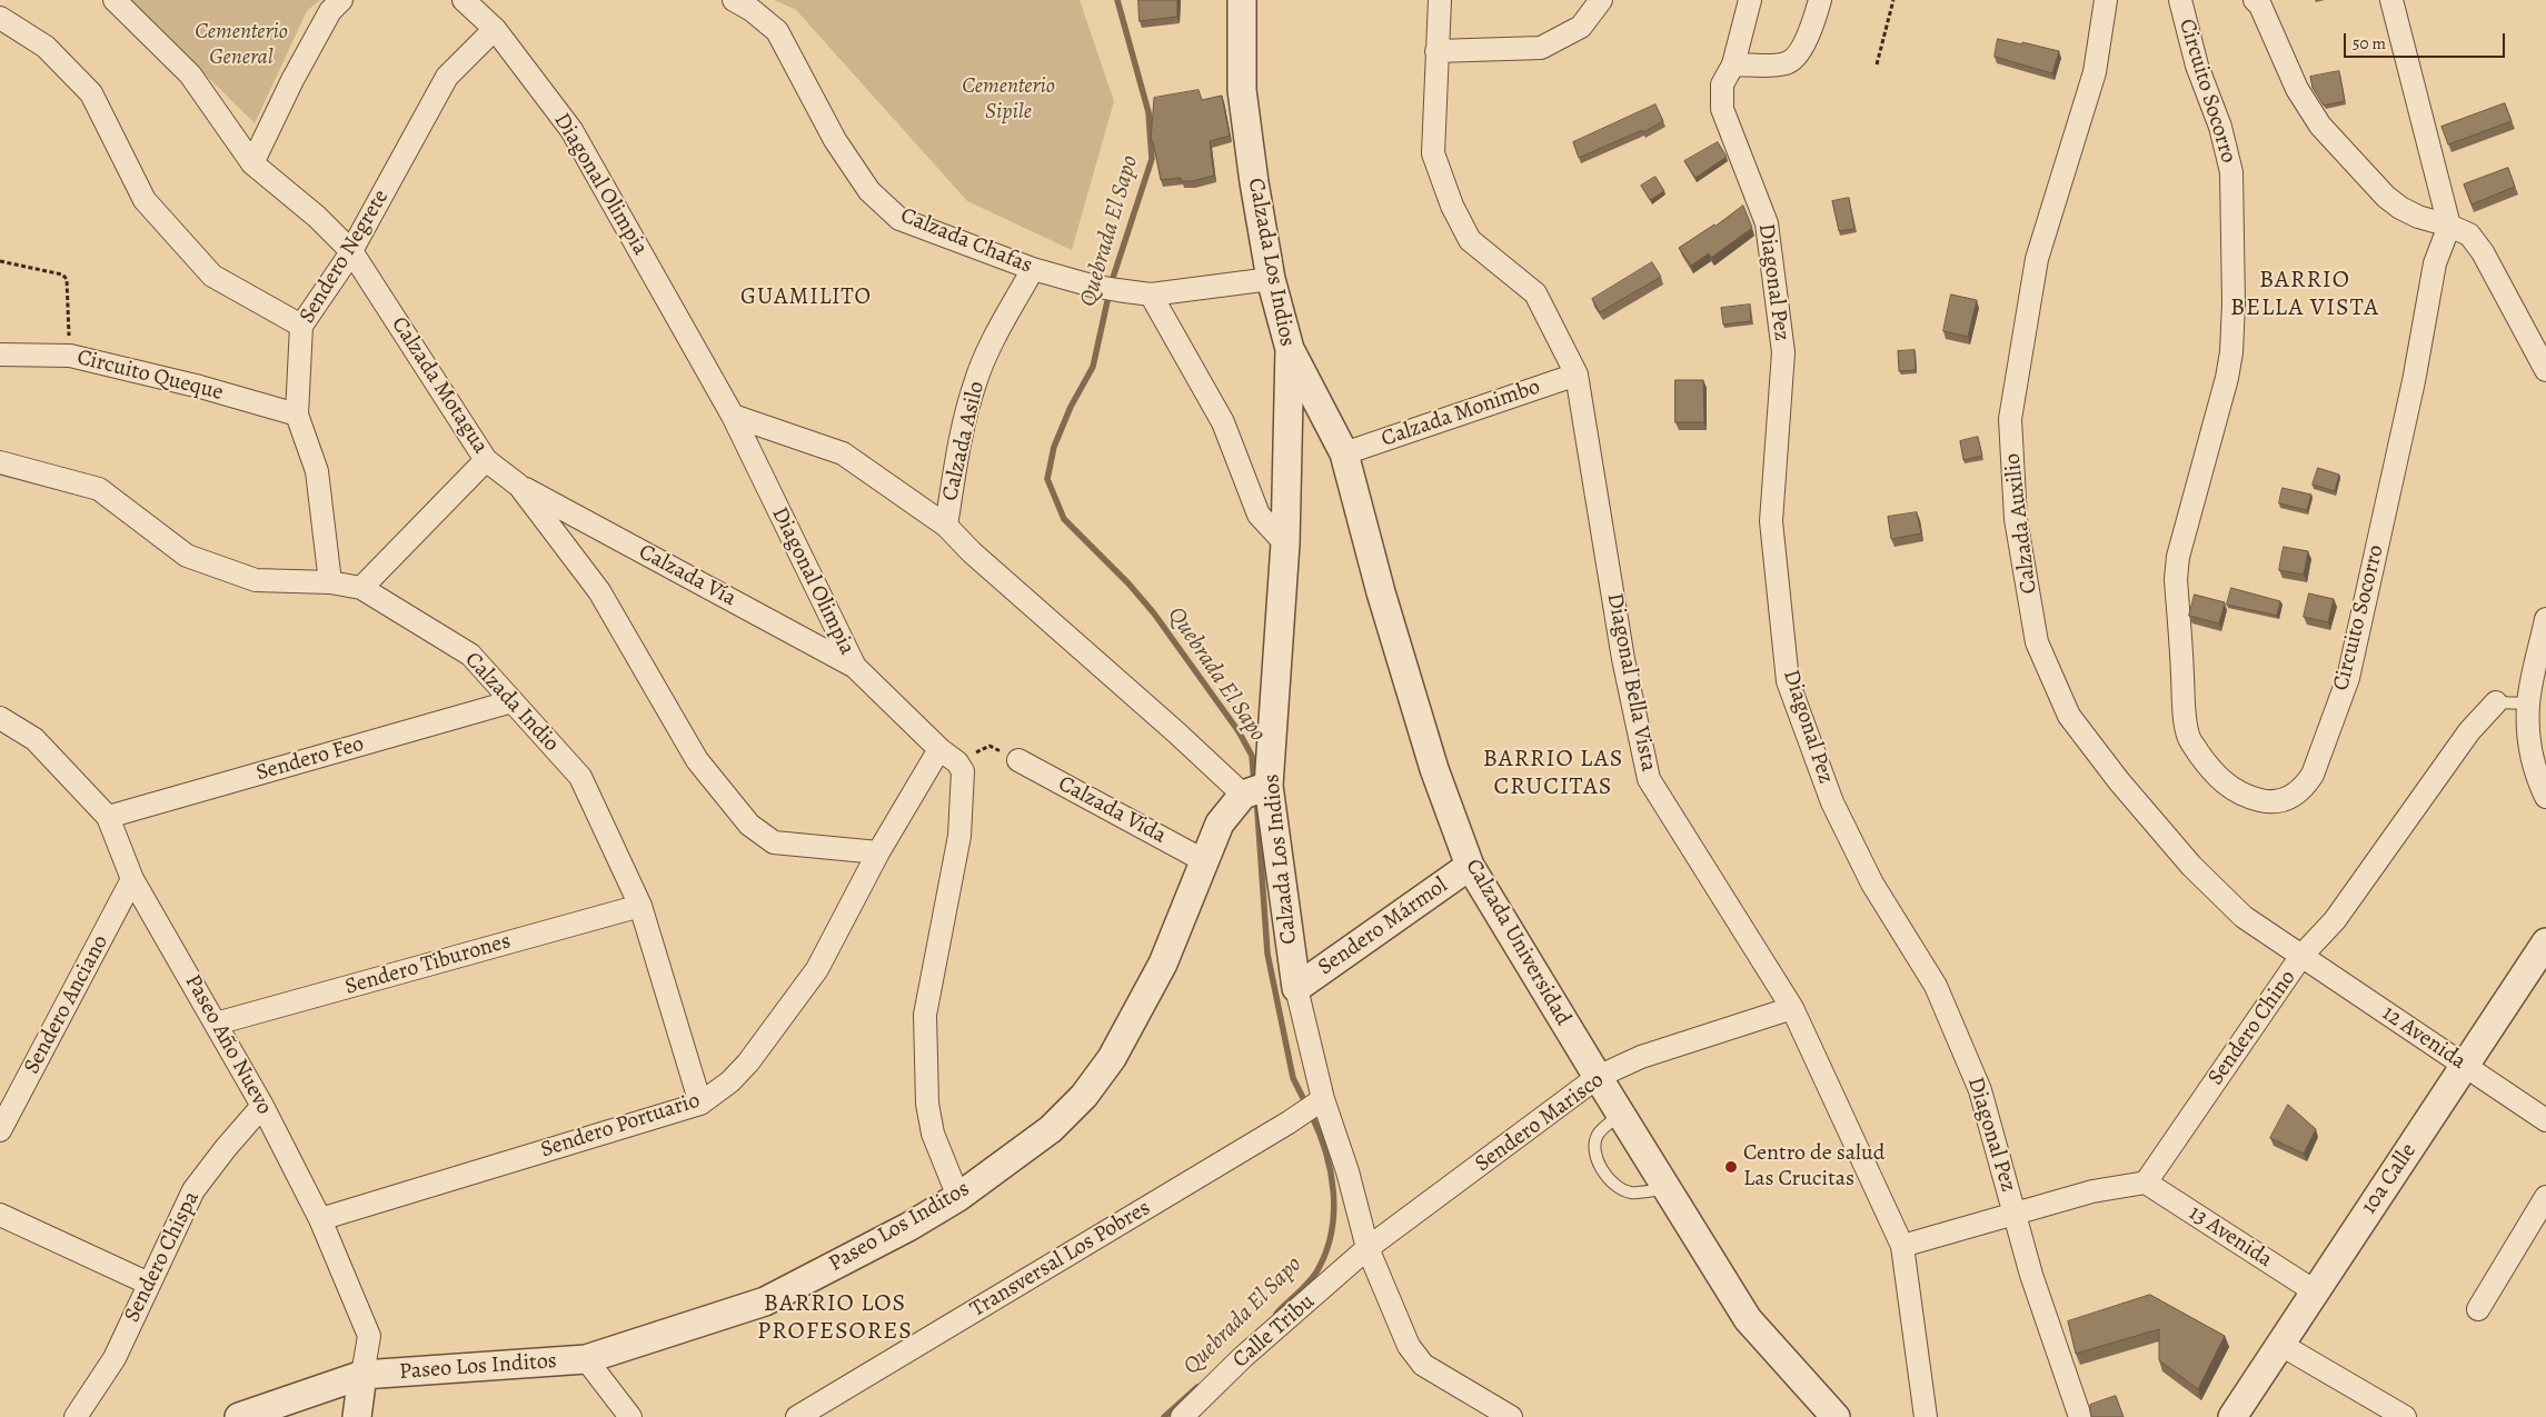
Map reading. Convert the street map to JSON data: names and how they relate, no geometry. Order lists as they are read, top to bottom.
{
  "streets": {
    "street": [
      "Circuito Socorro",
      "Diagonal Olimpia",
      "Calzada Chafas",
      "Sendero Negrete",
      "Calzada Los Indios",
      "Diagonal Pez",
      "Circuito Queque",
      "Calzada Motagua",
      "Calzada Monimbo",
      "Calzada Asilo",
      "Calzada Auxilio",
      "Calzada Vía",
      "Diagonal Bella Vista",
      "Calzada Indio",
      "Sendero Feo",
      "Calzada Vida",
      "Sendero Mármol",
      "Calzada Universidad",
      "Sendero Tiburones",
      "Sendero Anciano",
      "Sendero Chino",
      "12 Avenida",
      "Paseo Año Nuevo",
      "Sendero Marisco",
      "Sendero Portuario",
      "10a Calle",
      "Paseo Los Inditos",
      "13 Avenida",
      "Sendero Chispa",
      "Transversal Los Pobres",
      "Calle Tribu"
    ]
  },
  "crossings": [
    ["Diagonal Olimpia", "Sendero Negrete"],
    ["Diagonal Olimpia", "Calzada Vía"],
    ["Diagonal Olimpia", "Sendero Portuario"],
    ["Calzada Chafas", "Calzada Los Indios"],
    ["Calzada Chafas", "Calzada Asilo"],
    ["Sendero Negrete", "Circuito Queque"],
    ["Sendero Negrete", "Calzada Motagua"],
    ["Sendero Negrete", "Calzada Indio"],
    ["Calzada Los Indios", "Sendero Mármol"],
    ["Calzada Los Indios", "Calzada Universidad"],
    ["Calzada Los Indios", "Sendero Marisco"],
    ["Calzada Los Indios", "Paseo Los Inditos"],
    ["Calzada Los Indios", "Transversal Los Pobres"],
    ["Calzada Los Indios", "Calle Tribu"],
    ["Calzada Motagua", "Calzada Vía"],
    ["Calzada Motagua", "Sendero Portuario"],
    ["Calzada Monimbo", "Diagonal Bella Vista"],
    ["Calzada Monimbo", "Calzada Universidad"],
    ["Calzada Auxilio", "Sendero Chino"],
    ["Calzada Auxilio", "12 Avenida"],
    ["Diagonal Bella Vista", "Sendero Marisco"],
    ["Calzada Indio", "Sendero Feo"],
    ["Calzada Indio", "Sendero Tiburones"],
    ["Calzada Indio", "Sendero Portuario"],
    ["Sendero Feo", "Paseo Año Nuevo"],
    ["Calzada Vida", "Paseo Los Inditos"],
    ["Sendero Mármol", "Calzada Universidad"],
    ["Calzada Universidad", "Sendero Marisco"],
    ["Sendero Tiburones", "Paseo Año Nuevo"],
    ["Sendero Anciano", "Paseo Año Nuevo"],
    ["Sendero Chino", "12 Avenida"],
    ["Sendero Chino", "13 Avenida"],
    ["12 Avenida", "10a Calle"],
    ["Paseo Año Nuevo", "Sendero Portuario"],
    ["Paseo Año Nuevo", "Paseo Los Inditos"],
    ["Paseo Año Nuevo", "Sendero Chispa"],
    ["Sendero Marisco", "Calle Tribu"],
    ["10a Calle", "13 Avenida"]
  ],
  "districts": [
    "BARRIO BELLA VISTA",
    "GUAMILITO",
    "BARRIO LAS CRUCITAS",
    "BARRIO LOS PROFESORES"
  ],
  "water": ["Quebrada El Sapo"],
  "parks": ["Cementerio General", "Cementerio Sipile"],
  "places": ["Centro de salud Las Crucitas"],
  "scale_bar": "50 m"
}
